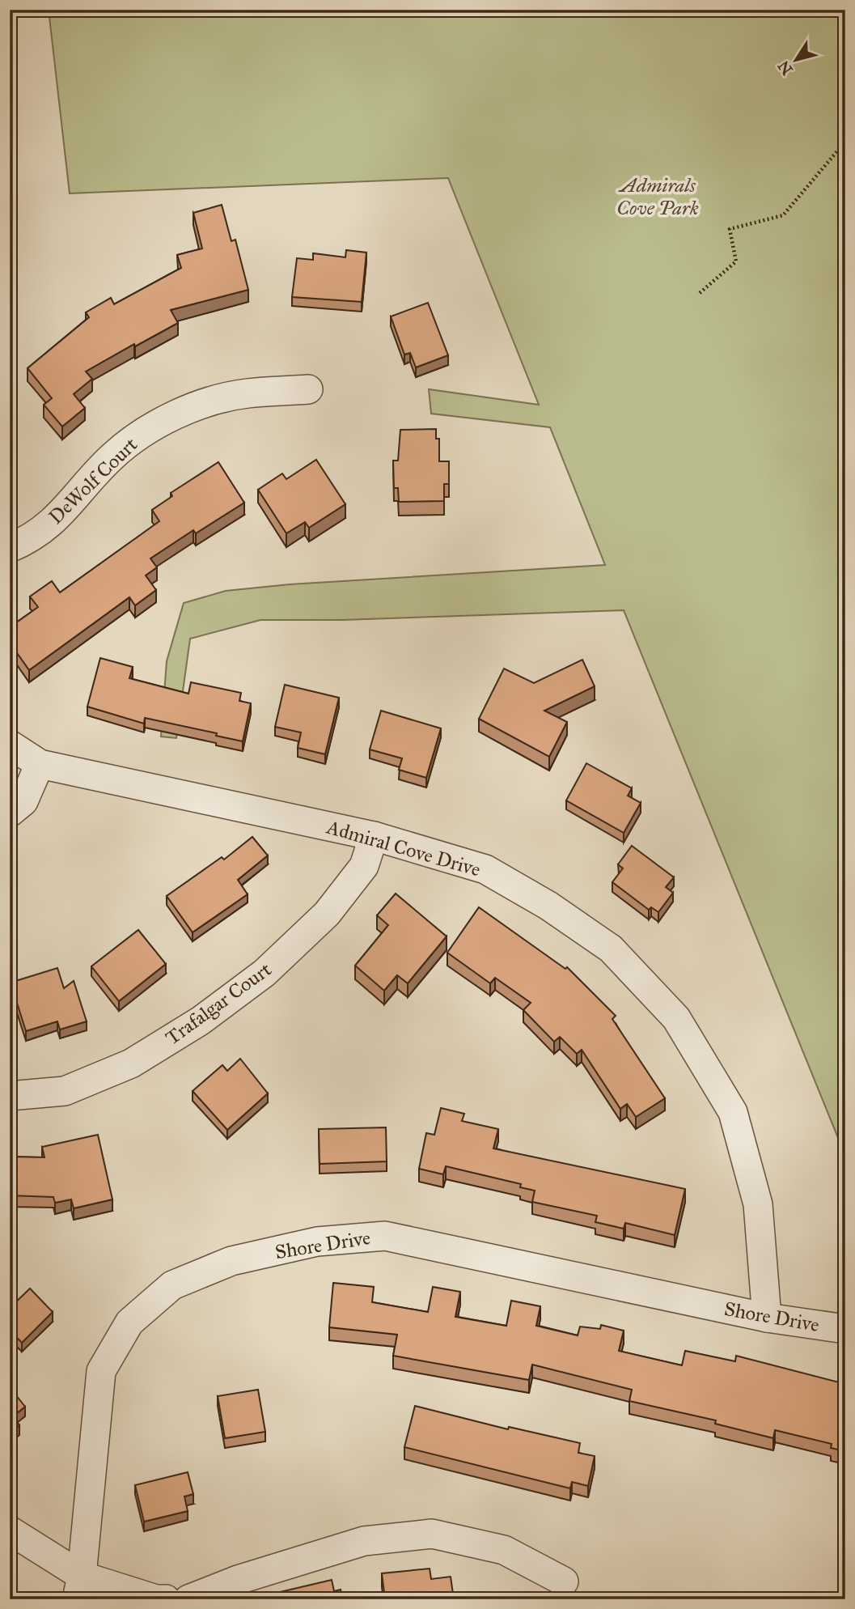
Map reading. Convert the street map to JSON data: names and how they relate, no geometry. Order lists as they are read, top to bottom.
{
  "streets": {
    "street": [
      "DeWolf Court",
      "Admiral Cove Drive",
      "Trafalgar Court",
      "Shore Drive"
    ]
  },
  "crossings": [
    ["Admiral Cove Drive", "Trafalgar Court"],
    ["Admiral Cove Drive", "Shore Drive"]
  ],
  "parks": ["Admirals Cove Park"],
  "north": "bottom left"
}
